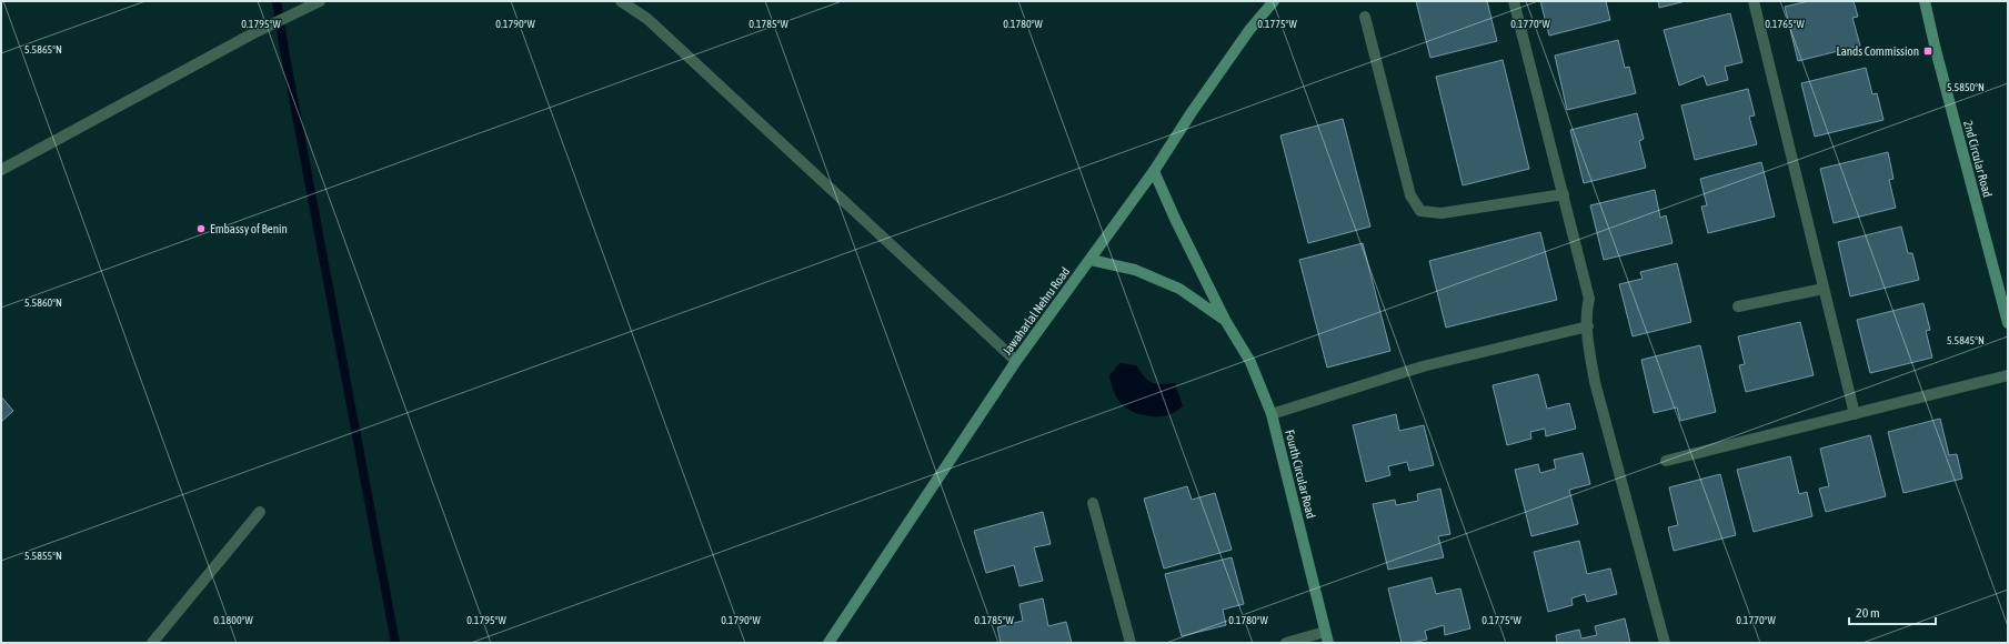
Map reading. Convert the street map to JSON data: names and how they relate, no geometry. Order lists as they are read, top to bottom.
{
  "streets": {
    "street": ["2nd Circular Road", "Jawaharlal Nehru Road", "Fourth Circular Road"]
  },
  "crossings": [
    ["Jawaharlal Nehru Road", "Fourth Circular Road"]
  ],
  "places": {
    "transit": ["Lands Commission"],
    "other": ["Embassy of Benin"]
  },
  "scale_bar": "20 m",
  "coordinates": [
    "0.1775°W",
    "0.1770°W",
    "0.1795°W",
    "0.1790°W",
    "0.1785°W",
    "0.1780°W",
    "0.1765°W",
    "5.5865°N",
    "5.5850°N",
    "5.5860°N",
    "5.5845°N",
    "5.5855°N",
    "0.1800°W"
  ]
}
